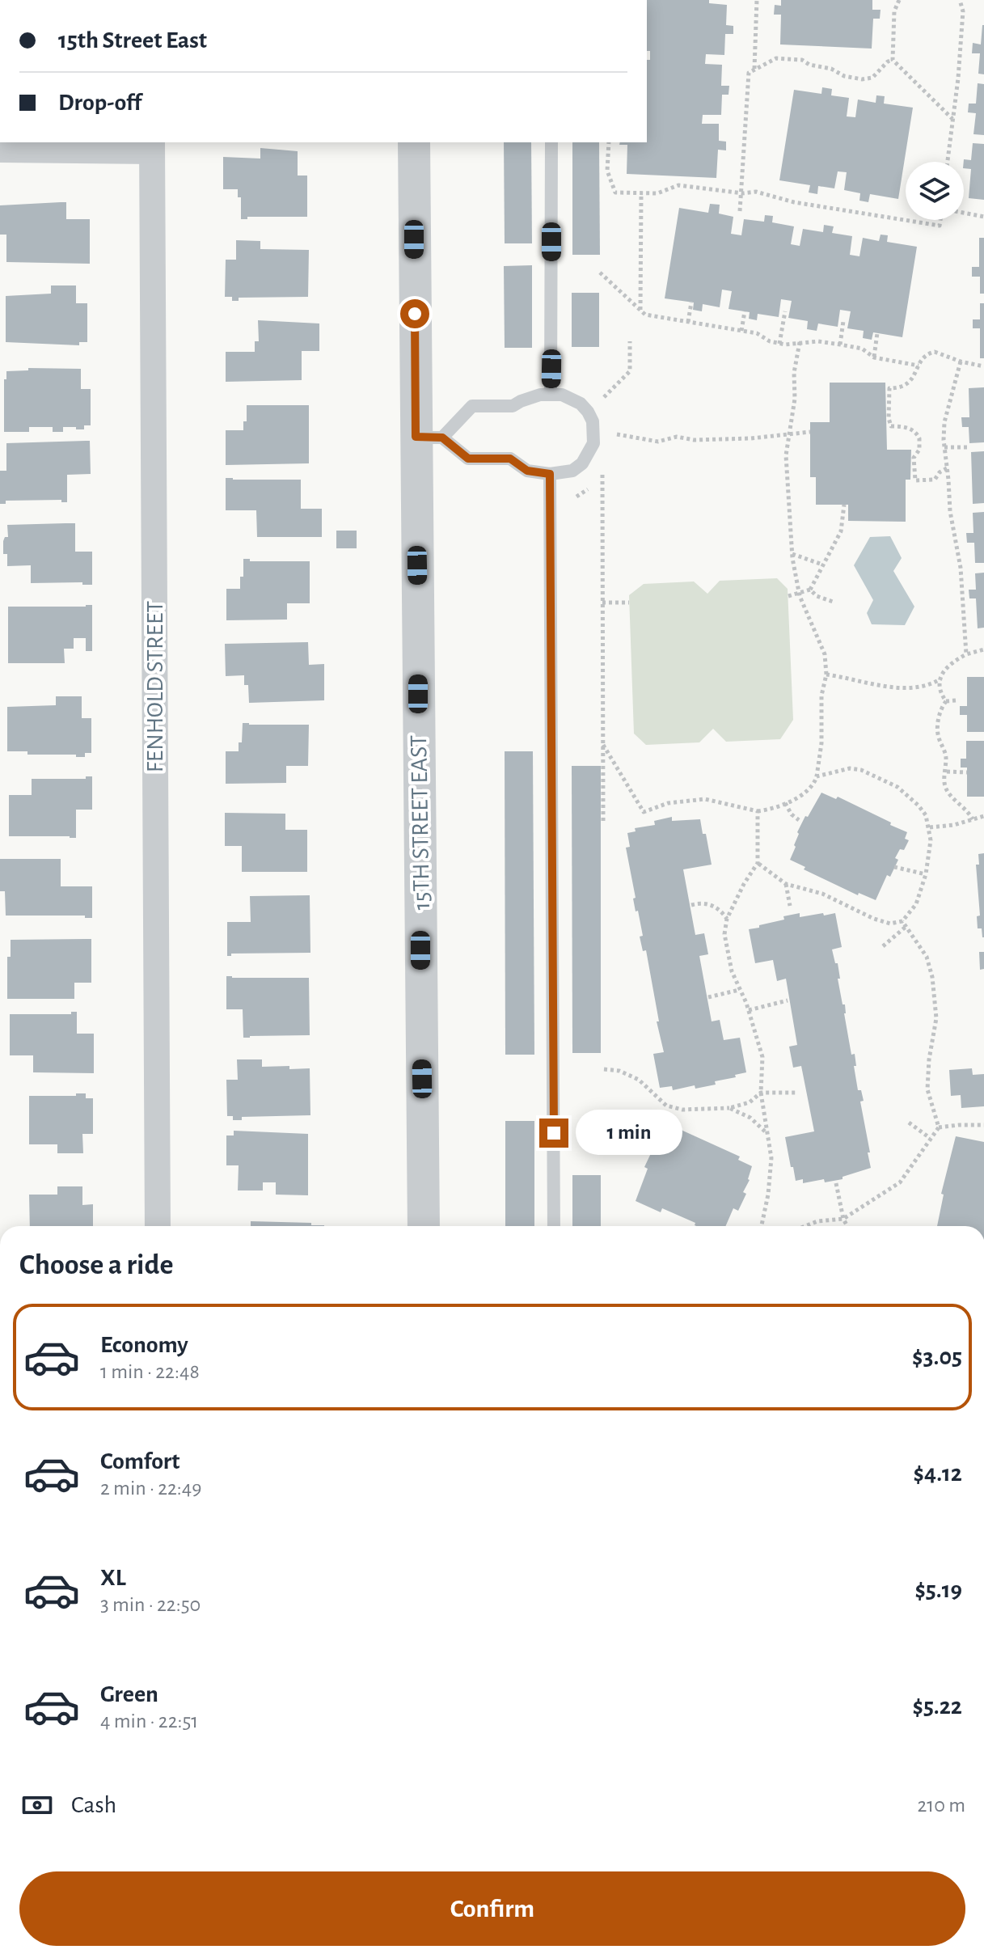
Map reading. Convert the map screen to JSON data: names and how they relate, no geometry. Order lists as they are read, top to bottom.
{
  "streets": {
    "street": ["FENHOLD STREET", "15TH STREET EAST"]
  },
  "page": {
    "banner": ["15th Street East", "Drop-off"],
    "bubble": "1 min",
    "heading": "Choose a ride",
    "list": [
      {
        "name": "Economy",
        "note": "1 min · 22:48",
        "value": "$3.05"
      },
      {
        "name": "Comfort",
        "note": "2 min · 22:49",
        "value": "$4.12"
      },
      {
        "name": "XL",
        "note": "3 min · 22:50",
        "value": "$5.19"
      },
      {
        "name": "Green",
        "note": "4 min · 22:51",
        "value": "$5.22"
      }
    ],
    "pay": ["Cash", "210 m"],
    "buttons": "Confirm"
  }
}
